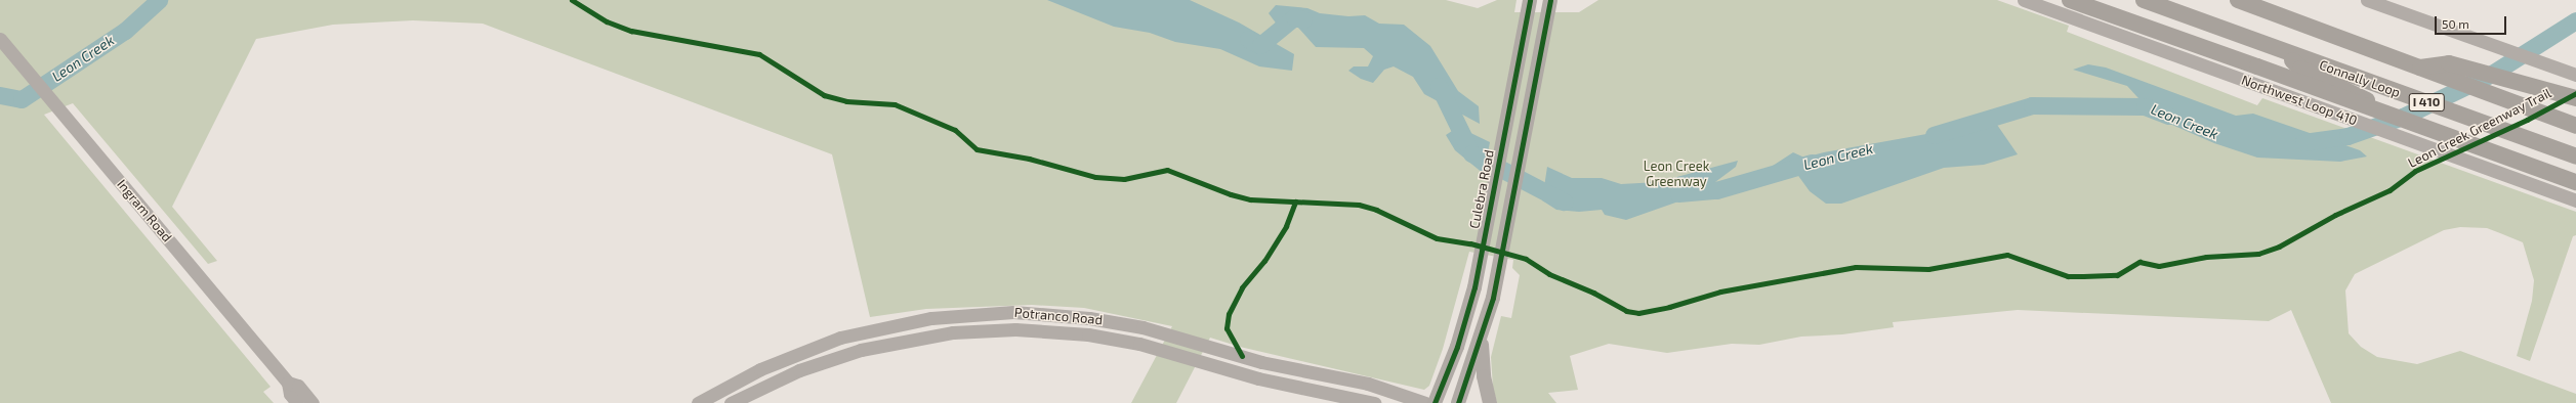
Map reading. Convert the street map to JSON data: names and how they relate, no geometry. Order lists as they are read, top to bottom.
{
  "streets": {
    "highway": ["Connally Loop", "I 410"],
    "main road": ["Culebra Road"],
    "street": ["Northwest Loop 410", "Ingram Road", "Potranco Road"],
    "cycle path": ["Leon Creek Greenway Trail"]
  },
  "water": ["Leon Creek"],
  "parks": ["Leon Creek Greenway"],
  "scale_bar": "50 m"
}
